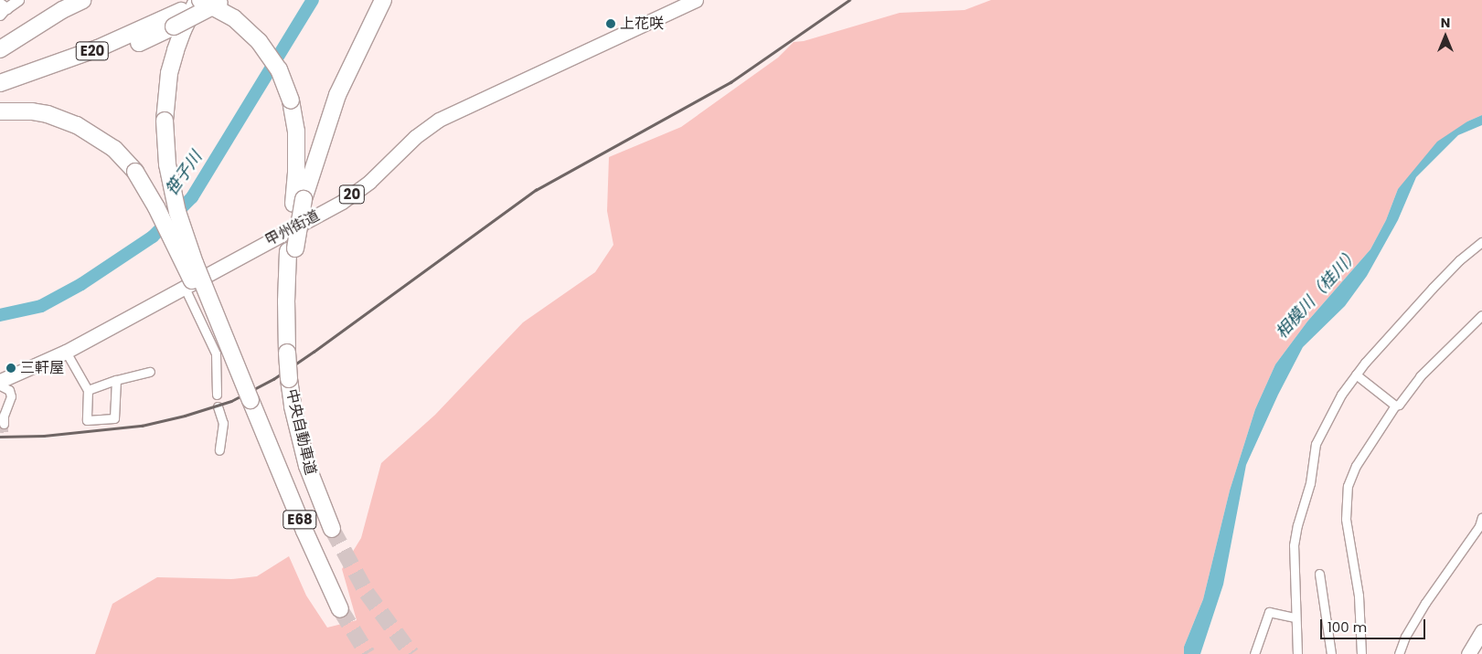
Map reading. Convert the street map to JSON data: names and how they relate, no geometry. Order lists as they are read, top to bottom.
{
  "streets": {
    "highway": [
      "E20",
      "20",
      "甲州街道",
      "中央自動車道",
      "E68"
    ]
  },
  "water": ["笹子川", "相模川（桂川）"],
  "places": ["上花咲", "三軒屋"],
  "scale_bar": "100 m",
  "north": "top"
}
